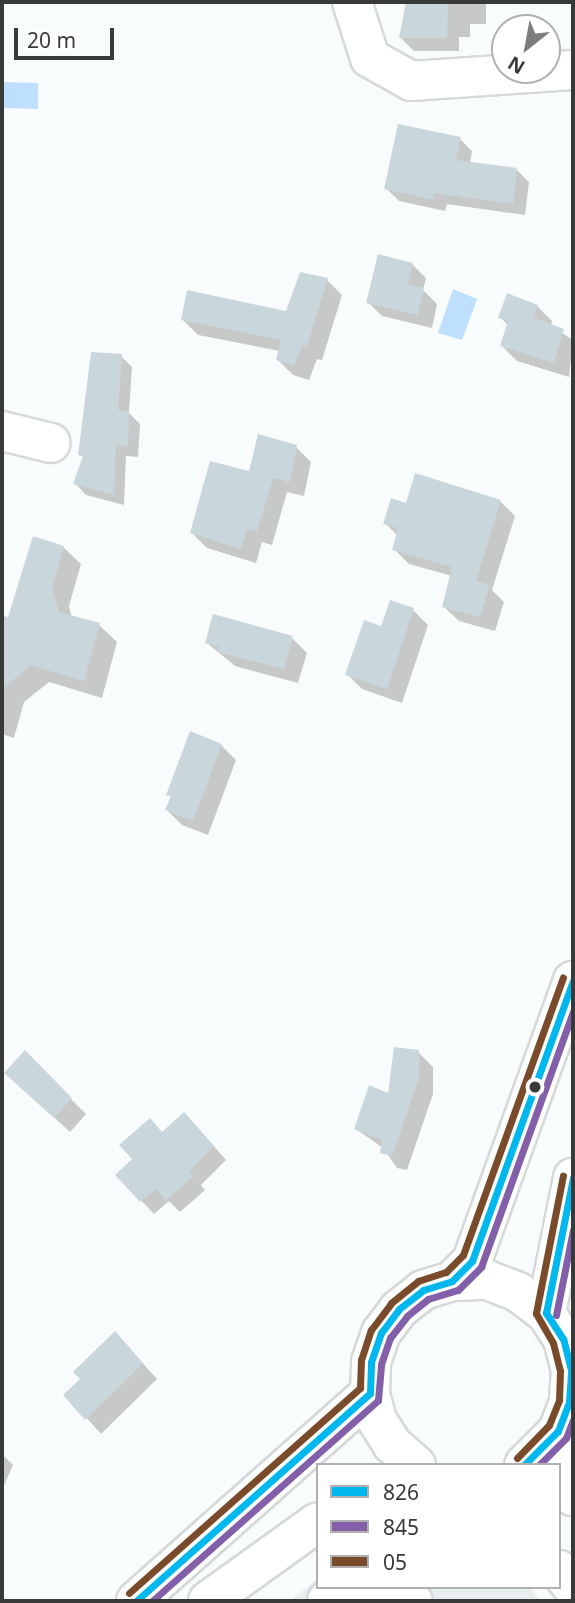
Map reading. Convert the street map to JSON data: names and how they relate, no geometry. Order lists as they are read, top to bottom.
{
  "lines": ["transit line 05", "transit line 826", "transit line 845"],
  "legend": ["826", "845", "05"],
  "scale_bar": "20 m",
  "north": "bottom left"
}
